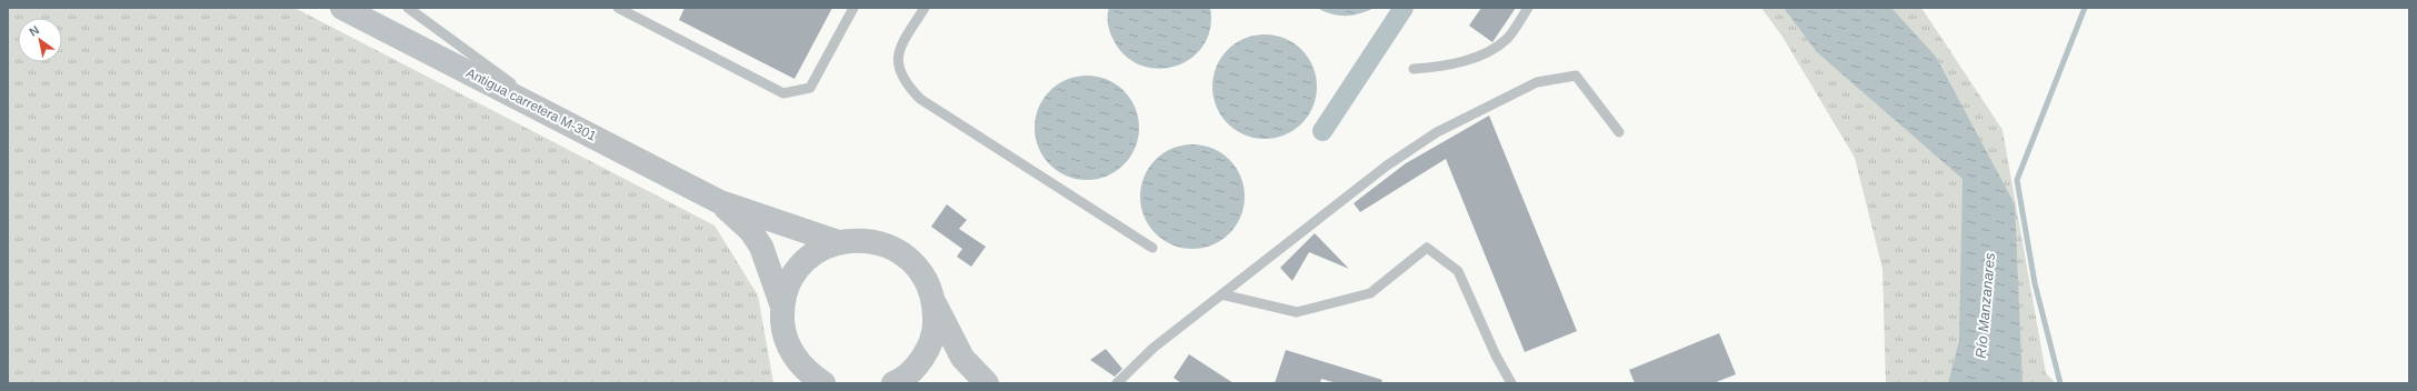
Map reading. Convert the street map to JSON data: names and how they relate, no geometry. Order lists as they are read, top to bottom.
{
  "streets": {
    "street": ["Antigua carretera M-301"]
  },
  "water": ["Río Manzanares"],
  "north": "top left"
}
